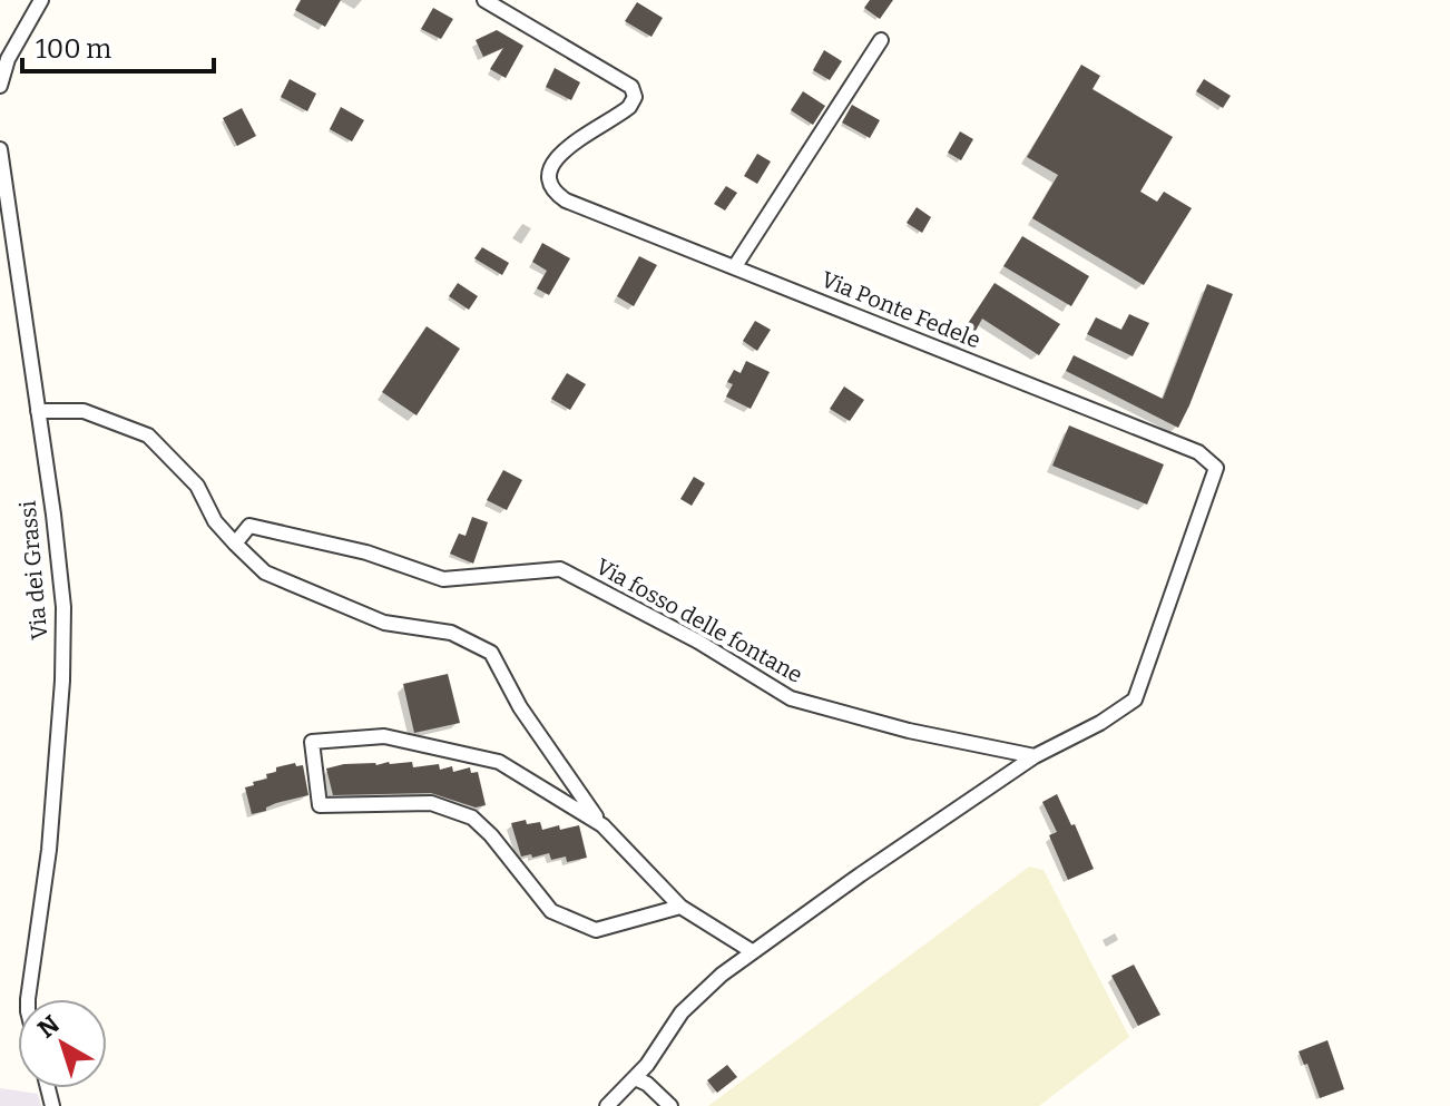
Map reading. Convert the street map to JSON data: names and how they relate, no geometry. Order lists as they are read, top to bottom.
{
  "streets": {
    "street": ["Via Ponte Fedele", "Via dei Grassi", "Via fosso delle fontane"]
  },
  "crossings": [
    ["Via Ponte Fedele", "Via fosso delle fontane"]
  ],
  "scale_bar": "100 m",
  "north": "top left"
}
